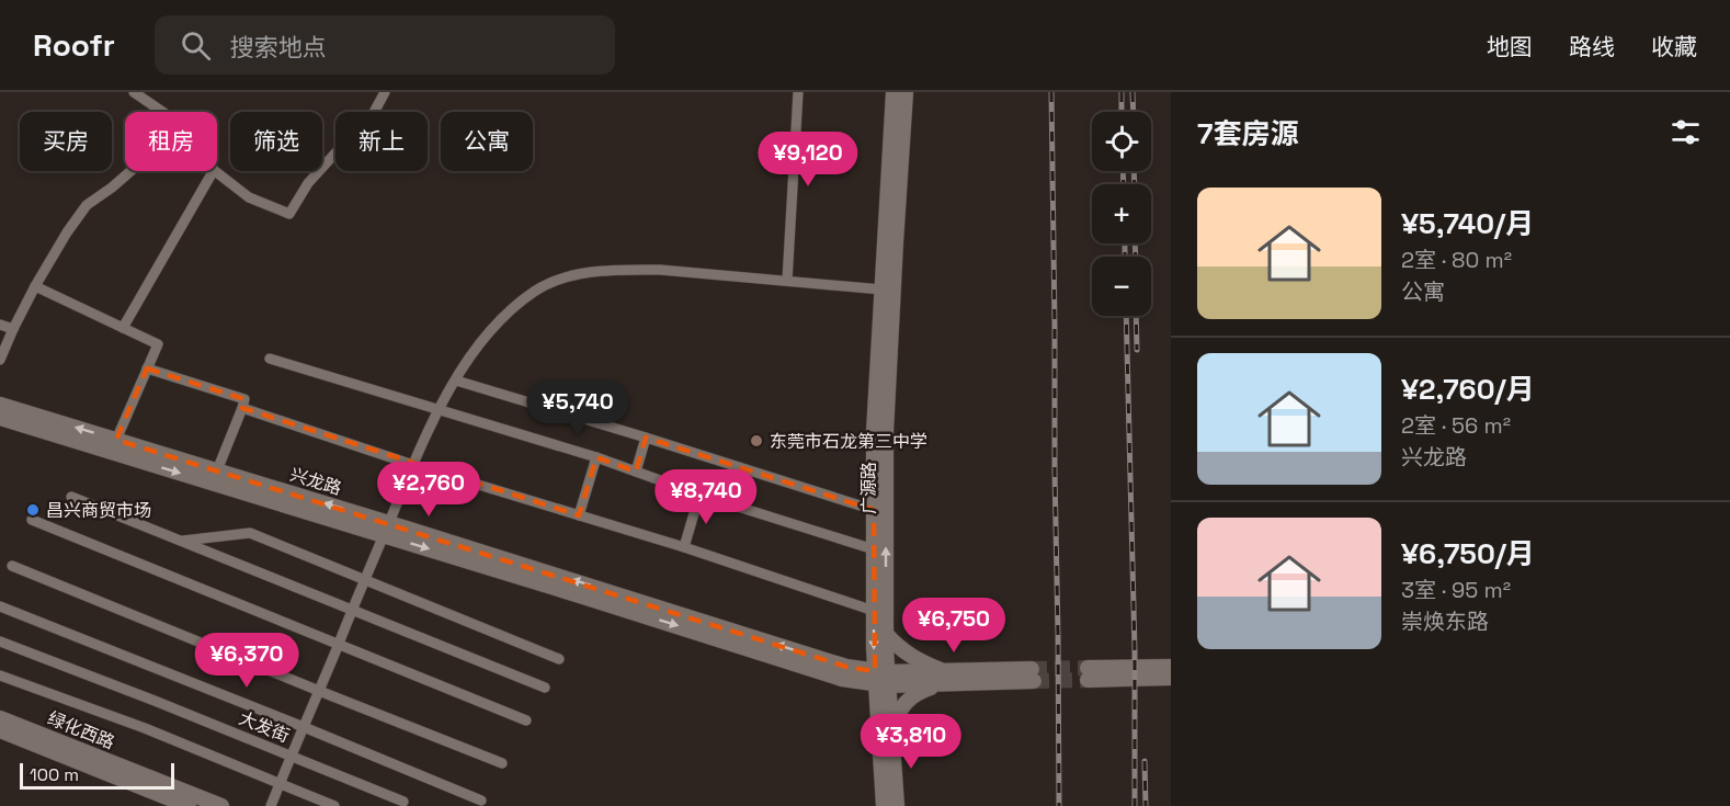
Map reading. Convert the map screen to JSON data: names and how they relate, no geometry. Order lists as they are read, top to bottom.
{
  "streets": {
    "main road": ["兴龙路", "广源路", "绿化西路"],
    "street": ["大发街"]
  },
  "crossings": [
    ["兴龙路", "广源路"]
  ],
  "places": ["东莞市石龙第三中学", "昌兴商贸市场"],
  "scale_bar": "100 m",
  "page": {
    "header": "Roofr",
    "search": "搜索地点",
    "nav": ["地图", "路线", "收藏"],
    "heading": "7套房源",
    "map_buttons": ["+", "−"],
    "chip": [
      "买房",
      "租房",
      "筛选",
      "新上",
      "公寓"
    ],
    "price": [
      "¥9,120",
      "¥5,740",
      "¥2,760",
      "¥8,740",
      "¥6,750",
      "¥6,370",
      "¥3,810"
    ],
    "list": [
      {
        "name": "¥5,740/月",
        "note": "2室 · 80 m² · 公寓"
      },
      {
        "name": "¥2,760/月",
        "note": "2室 · 56 m² · 兴龙路"
      },
      {
        "name": "¥6,750/月",
        "note": "3室 · 95 m² · 崇焕东路"
      }
    ],
    "scale": "100 m"
  }
}
